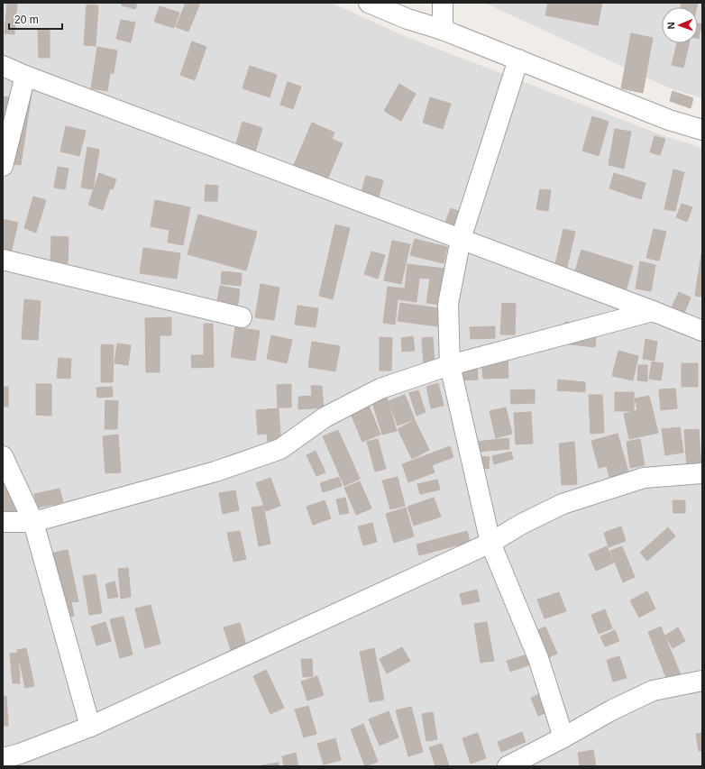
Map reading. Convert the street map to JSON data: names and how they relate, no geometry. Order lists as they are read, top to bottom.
{
  "scale_bar": "20 m",
  "north": "left"
}
